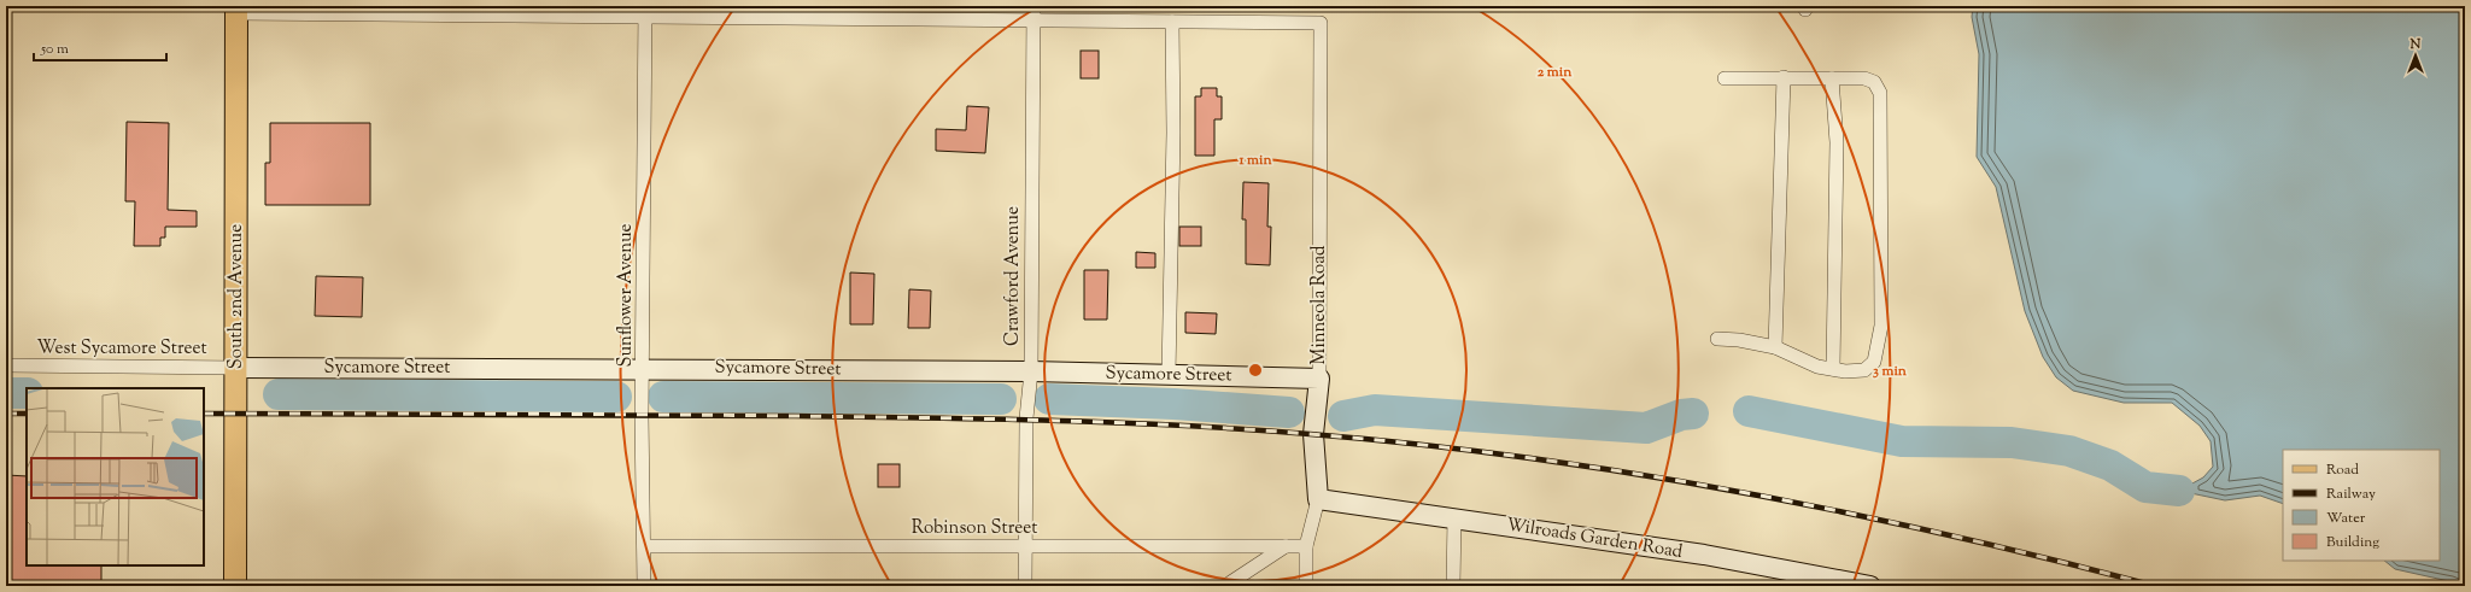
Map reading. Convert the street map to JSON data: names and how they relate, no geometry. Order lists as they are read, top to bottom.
{
  "streets": {
    "main road": ["South 2nd Avenue"],
    "street": [
      "Crawford Avenue",
      "Sunflower Avenue",
      "Minneola Road",
      "West Sycamore Street",
      "Sycamore Street",
      "Robinson Street",
      "Wilroads Garden Road"
    ]
  },
  "crossings": [
    ["Crawford Avenue", "Sycamore Street"],
    ["Crawford Avenue", "Robinson Street"],
    ["Sunflower Avenue", "Sycamore Street"],
    ["Sunflower Avenue", "Robinson Street"],
    ["South 2nd Avenue", "West Sycamore Street"],
    ["South 2nd Avenue", "Sycamore Street"],
    ["Minneola Road", "Sycamore Street"],
    ["Minneola Road", "Robinson Street"],
    ["Minneola Road", "Wilroads Garden Road"],
    ["West Sycamore Street", "Sycamore Street"]
  ],
  "legend": [
    "Road",
    "Railway",
    "Water",
    "Building"
  ],
  "scale_bar": "50 m",
  "north": "top",
  "rings": ["2 min", "1 min", "3 min"]
}
